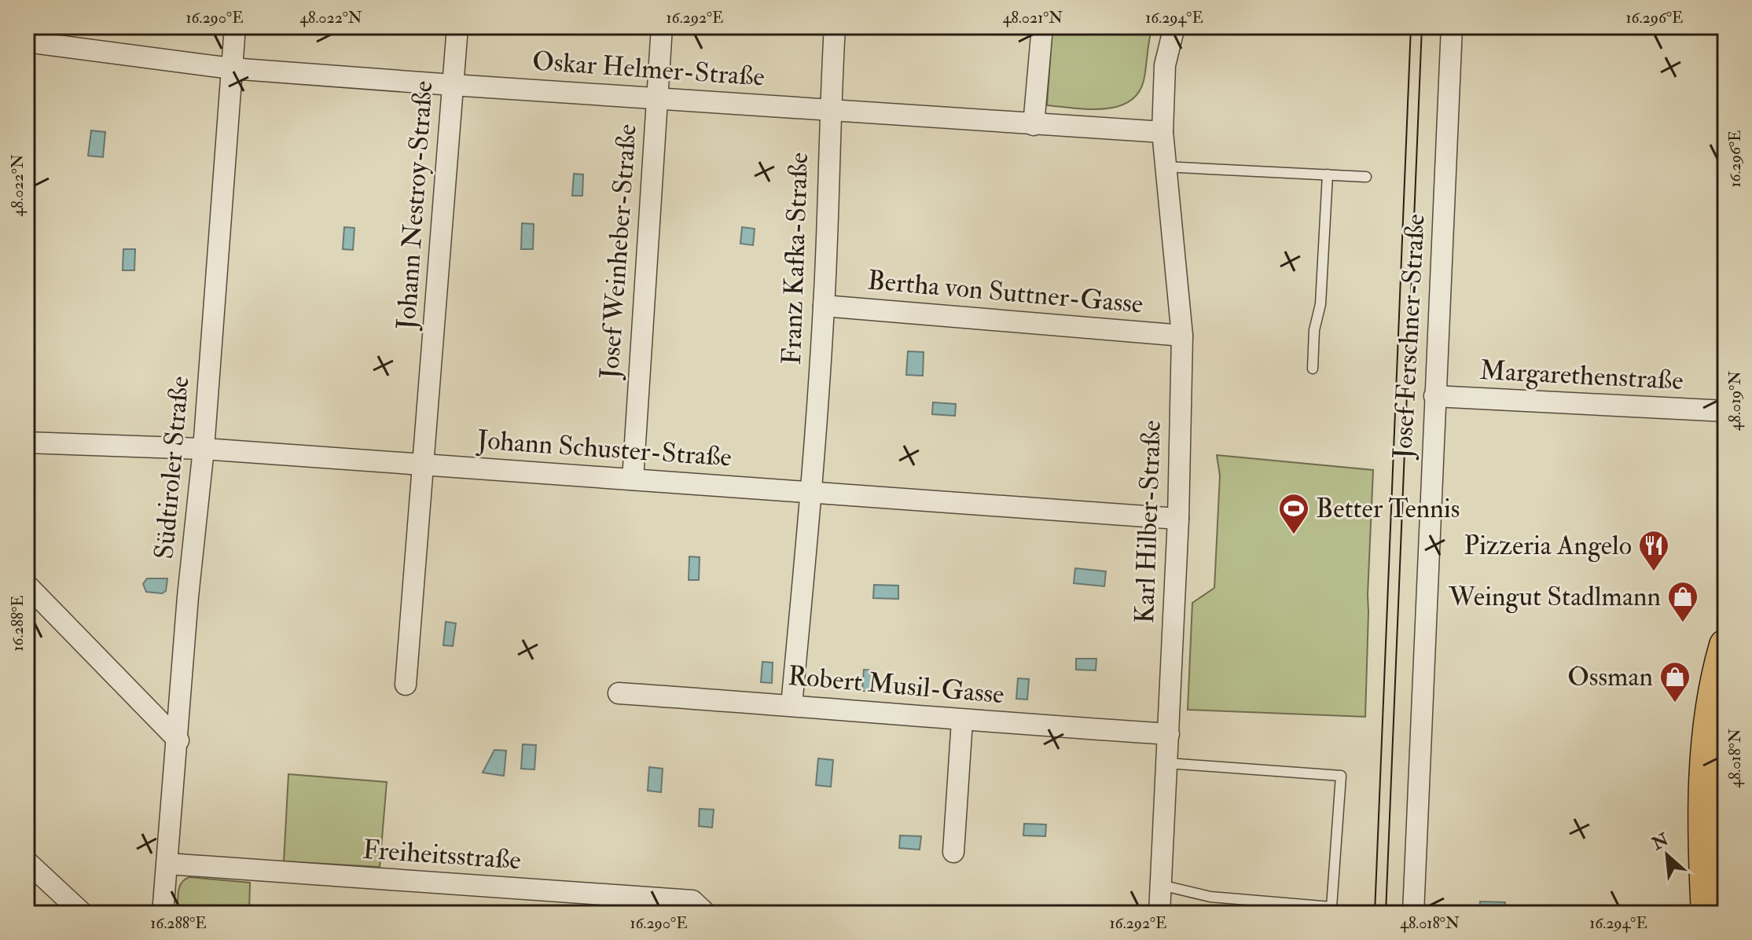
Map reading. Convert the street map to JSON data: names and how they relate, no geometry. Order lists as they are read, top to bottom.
{
  "streets": {
    "street": [
      "Oskar Helmer-Straße",
      "Johann Nestroy-Straße",
      "Josef Weinheber-Straße",
      "Franz Kafka-Straße",
      "Bertha von Suttner-Gasse",
      "Josef Ferschner-Straße",
      "Margarethenstraße",
      "Johann Schuster-Straße",
      "Südtiroler Straße",
      "Karl Hilber-Straße",
      "Robert Musil-Gasse",
      "Freiheitsstraße"
    ]
  },
  "crossings": [
    ["Oskar Helmer-Straße", "Johann Nestroy-Straße"],
    ["Oskar Helmer-Straße", "Josef Weinheber-Straße"],
    ["Oskar Helmer-Straße", "Franz Kafka-Straße"],
    ["Oskar Helmer-Straße", "Südtiroler Straße"],
    ["Oskar Helmer-Straße", "Karl Hilber-Straße"],
    ["Johann Nestroy-Straße", "Johann Schuster-Straße"],
    ["Josef Weinheber-Straße", "Johann Schuster-Straße"],
    ["Franz Kafka-Straße", "Bertha von Suttner-Gasse"],
    ["Franz Kafka-Straße", "Johann Schuster-Straße"],
    ["Franz Kafka-Straße", "Robert Musil-Gasse"],
    ["Bertha von Suttner-Gasse", "Karl Hilber-Straße"],
    ["Josef Ferschner-Straße", "Margarethenstraße"],
    ["Johann Schuster-Straße", "Südtiroler Straße"],
    ["Johann Schuster-Straße", "Karl Hilber-Straße"],
    ["Südtiroler Straße", "Freiheitsstraße"],
    ["Karl Hilber-Straße", "Robert Musil-Gasse"]
  ],
  "places": {
    "sports": ["Better Tennis"],
    "restaurant": ["Pizzeria Angelo"],
    "shop": ["Weingut Stadlmann", "Ossman"]
  },
  "north": "top left",
  "coordinates": [
    "16.290°E",
    "48.022°N",
    "16.292°E",
    "48.021°N",
    "16.294°E",
    "16.296°E",
    "48.019°N",
    "16.288°E",
    "48.018°N"
  ]
}
